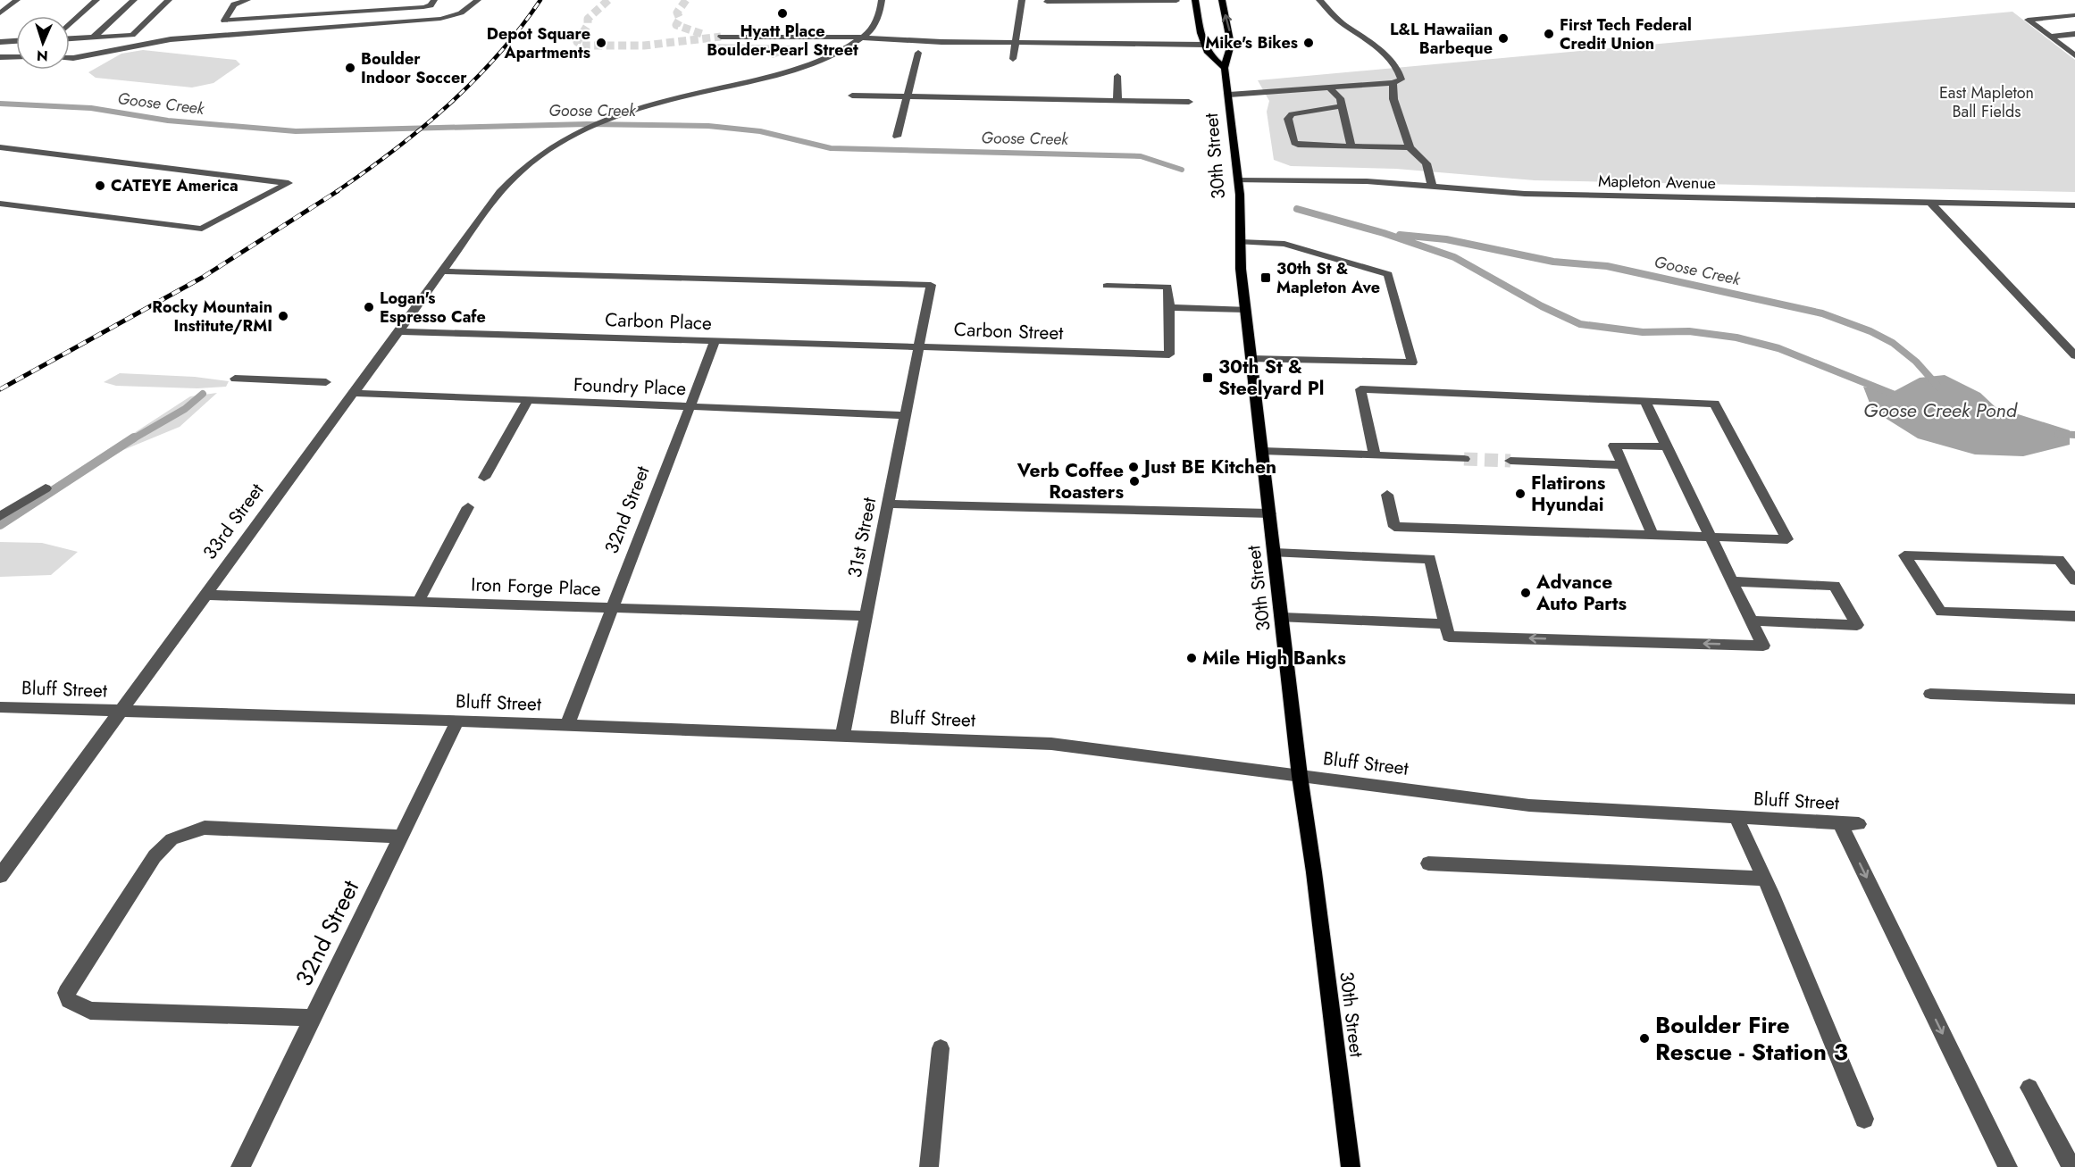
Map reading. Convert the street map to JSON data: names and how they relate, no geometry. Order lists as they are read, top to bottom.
{
  "streets": {
    "main road": ["30th Street"],
    "street": [
      "Mapleton Avenue",
      "Carbon Place",
      "Carbon Street",
      "Foundry Place",
      "32nd Street",
      "33rd Street",
      "31st Street",
      "Iron Forge Place",
      "Bluff Street"
    ]
  },
  "crossings": [
    ["30th Street", "Mapleton Avenue"],
    ["30th Street", "Bluff Street"],
    ["Carbon Place", "Carbon Street"],
    ["Carbon Place", "32nd Street"],
    ["Carbon Place", "33rd Street"],
    ["Carbon Place", "31st Street"],
    ["Carbon Street", "31st Street"],
    ["Foundry Place", "32nd Street"],
    ["Foundry Place", "33rd Street"],
    ["Foundry Place", "31st Street"],
    ["32nd Street", "Iron Forge Place"],
    ["32nd Street", "Bluff Street"],
    ["33rd Street", "31st Street"],
    ["33rd Street", "Iron Forge Place"],
    ["33rd Street", "Bluff Street"],
    ["31st Street", "Iron Forge Place"],
    ["31st Street", "Bluff Street"]
  ],
  "water": ["Goose Creek", "Goose Creek Pond"],
  "parks": ["East Mapleton Ball Fields"],
  "places": {
    "other": [
      "Hyatt Place Boulder-Pearl Street",
      "First Tech Federal Credit Union",
      "L&L Hawaiian Barbeque",
      "Depot Square Apartments",
      "Mike's Bikes",
      "Boulder Indoor Soccer",
      "CATEYE America",
      "Logan's Espresso Cafe",
      "Rocky Mountain Institute/RMI",
      "Just BE Kitchen",
      "Verb Coffee Roasters",
      "Flatirons Hyundai",
      "Advance Auto Parts",
      "Mile High Banks",
      "Boulder Fire Rescue - Station 3"
    ],
    "transit": ["30th St & Mapleton Ave", "30th St & Steelyard Pl"]
  },
  "north": "bottom"
}
